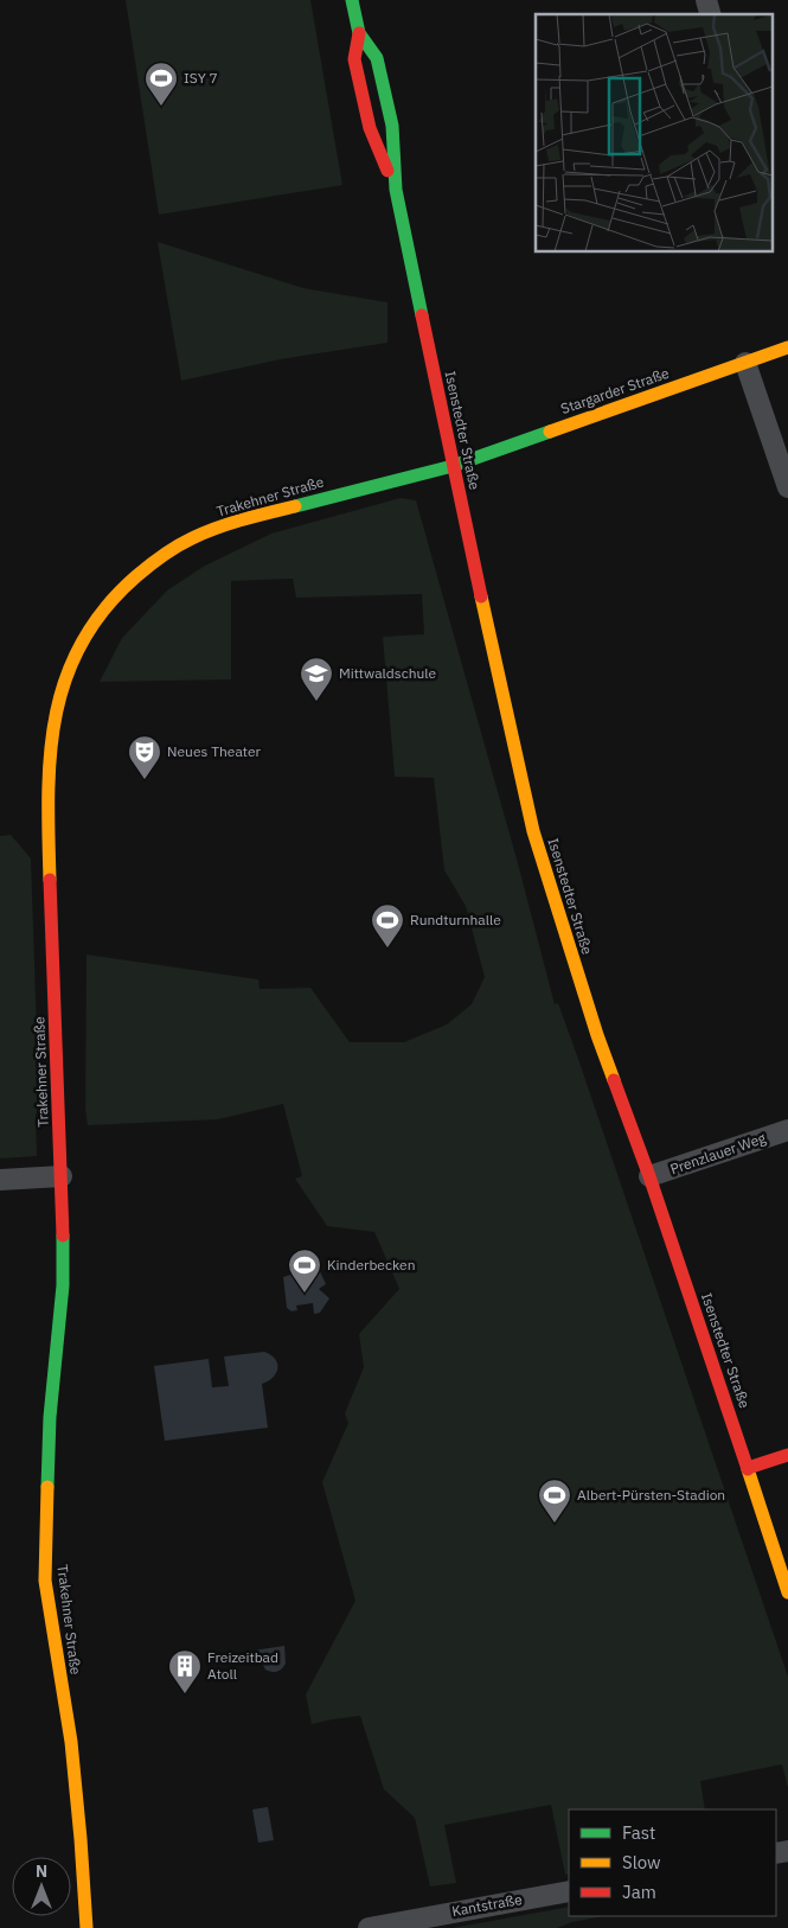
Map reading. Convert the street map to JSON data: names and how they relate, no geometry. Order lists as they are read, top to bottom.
{
  "streets": {
    "street": [
      "Stargarder Straße",
      "Isenstedter Straße",
      "Trakehner Straße",
      "Prenzlauer Weg",
      "Kantstraße"
    ]
  },
  "crossings": [
    ["Stargarder Straße", "Isenstedter Straße"],
    ["Stargarder Straße", "Trakehner Straße"],
    ["Isenstedter Straße", "Trakehner Straße"],
    ["Isenstedter Straße", "Prenzlauer Weg"]
  ],
  "places": {
    "sports": [
      "ISY 7",
      "Rundturnhalle",
      "Kinderbecken",
      "Albert-Pürsten-Stadion"
    ],
    "school or university": ["Mittwaldschule"],
    "theatre": ["Neues Theater"],
    "building": ["Freizeitbad Atoll"]
  },
  "legend": ["Fast", "Slow", "Jam"],
  "north": "top"
}
